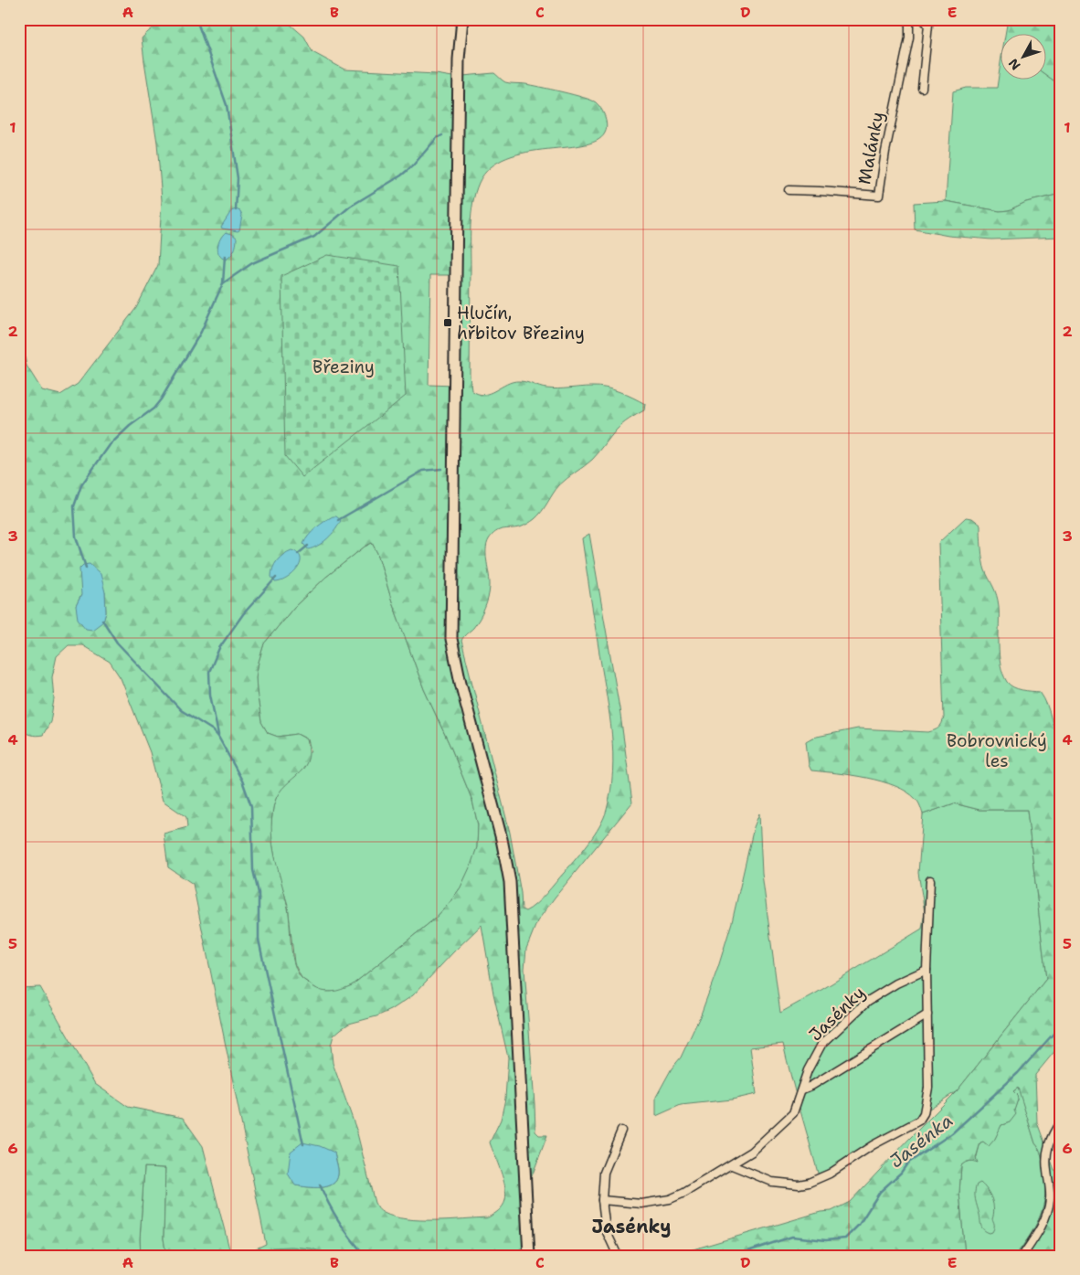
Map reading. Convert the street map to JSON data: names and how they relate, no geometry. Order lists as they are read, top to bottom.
{
  "streets": {
    "street": ["Malánky", "Jasénky"]
  },
  "districts": ["Jasénky"],
  "water": ["Jasénka"],
  "parks": ["Březiny", "Bobrovnický les"],
  "places": {
    "transit": ["Hlučín, hřbitov Březiny"]
  },
  "north": "bottom left",
  "grid": {
    "columns": [
      "A",
      "B",
      "C",
      "D",
      "E"
    ],
    "rows": [
      "1",
      "2",
      "3",
      "4",
      "5",
      "6"
    ]
  }
}
